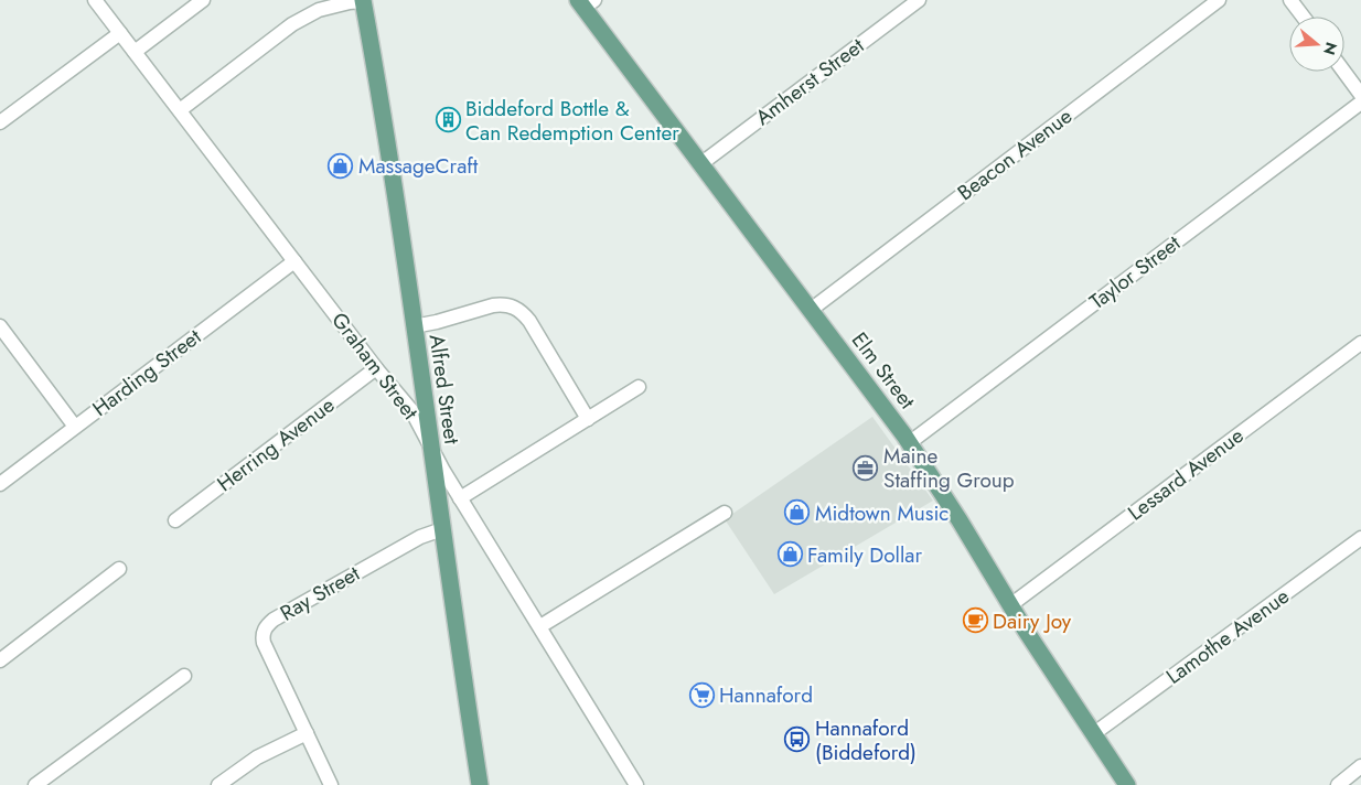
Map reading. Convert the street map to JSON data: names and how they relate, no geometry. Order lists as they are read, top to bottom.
{
  "streets": {
    "main road": ["Elm Street", "Alfred Street"],
    "street": [
      "Amherst Street",
      "Beacon Avenue",
      "Taylor Street",
      "Graham Street",
      "Harding Street",
      "Herring Avenue",
      "Lessard Avenue",
      "Ray Street",
      "Lamothe Avenue"
    ]
  },
  "crossings": [
    ["Amherst Street", "Elm Street"],
    ["Beacon Avenue", "Elm Street"],
    ["Taylor Street", "Elm Street"],
    ["Graham Street", "Harding Street"],
    ["Graham Street", "Alfred Street"],
    ["Graham Street", "Herring Avenue"],
    ["Elm Street", "Lessard Avenue"],
    ["Elm Street", "Lamothe Avenue"],
    ["Alfred Street", "Ray Street"]
  ],
  "places": {
    "building": ["Biddeford Bottle & Can Redemption Center"],
    "shop": ["MassageCraft", "Midtown Music", "Family Dollar"],
    "office": ["Maine Staffing Group"],
    "cafe": ["Dairy Joy"],
    "supermarket": ["Hannaford"],
    "bus stop": ["Hannaford (Biddeford)"]
  },
  "north": "right"
}
